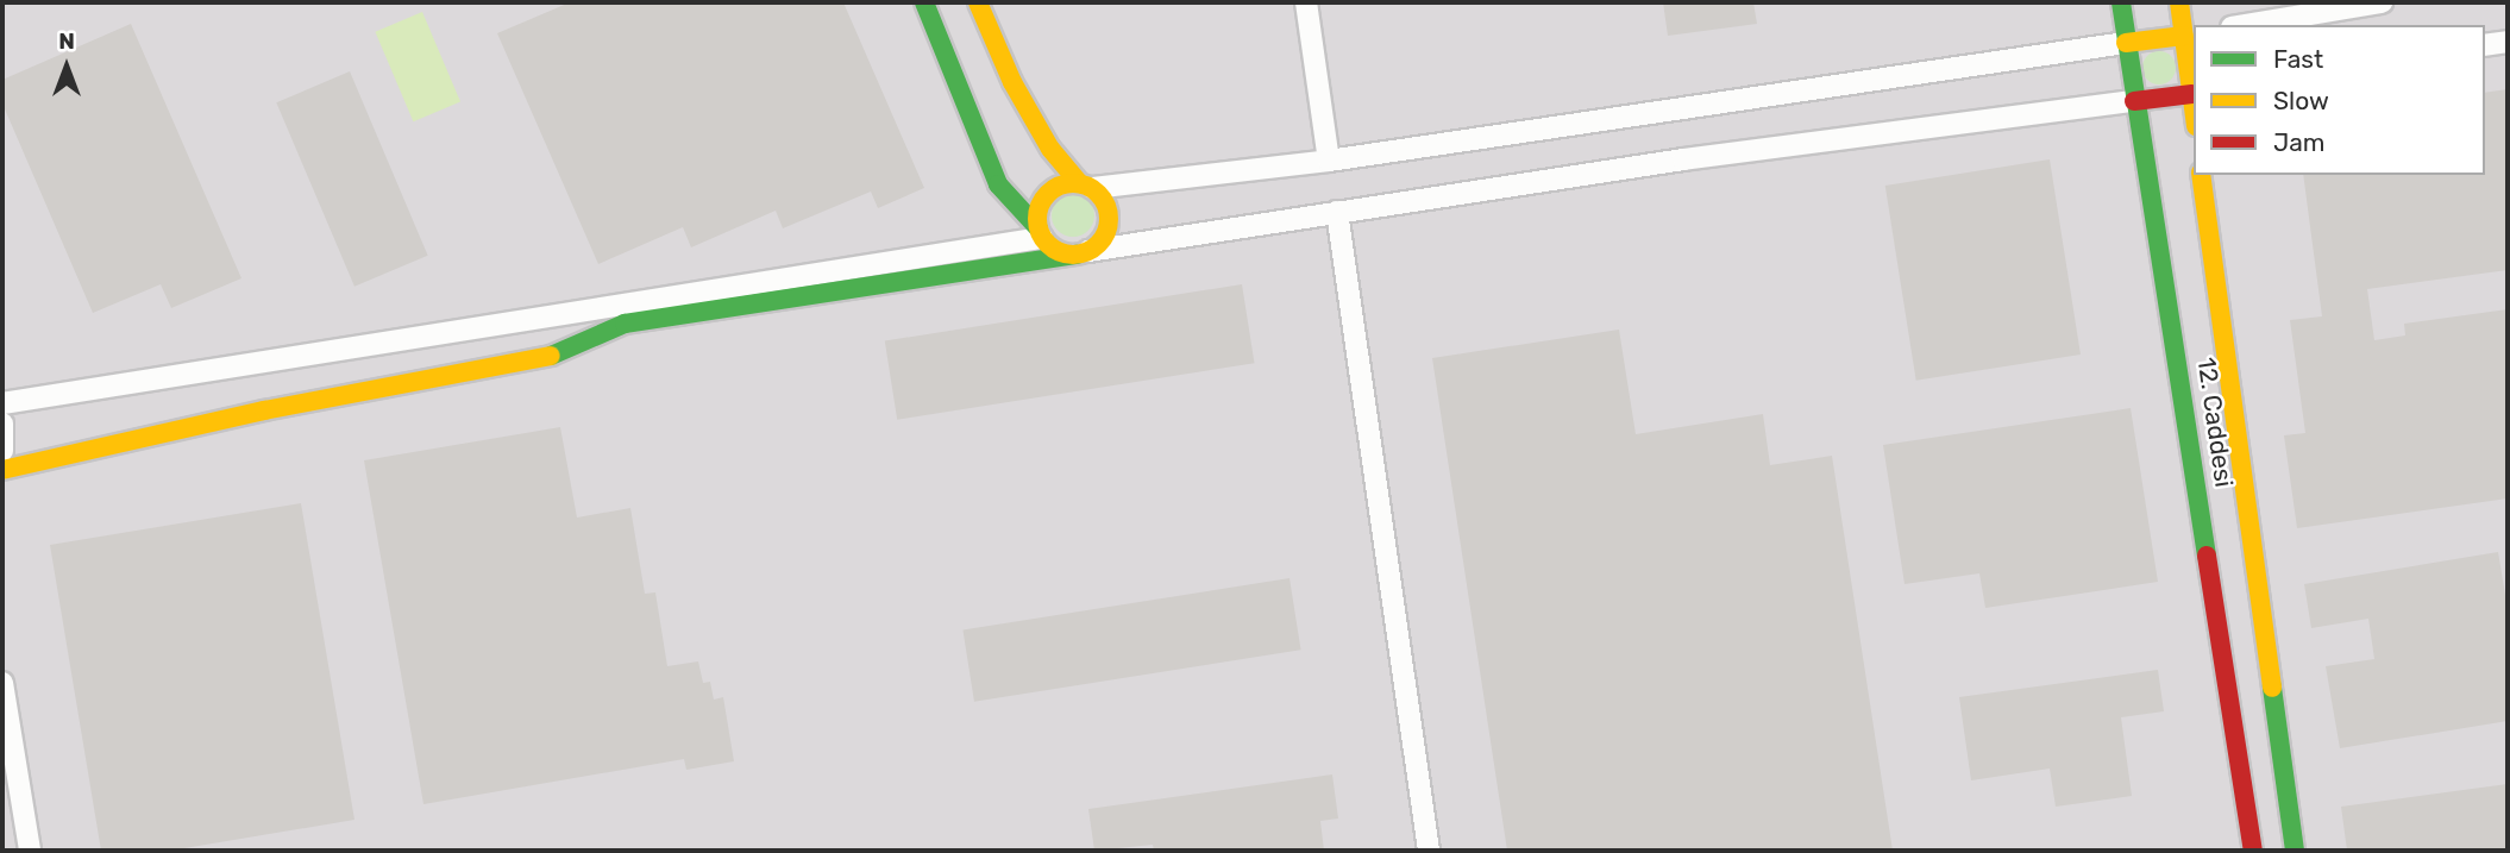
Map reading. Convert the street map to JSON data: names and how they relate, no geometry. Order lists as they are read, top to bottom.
{
  "streets": {
    "street": ["12. Caddesi"]
  },
  "legend": ["Fast", "Slow", "Jam"],
  "north": "top"
}
